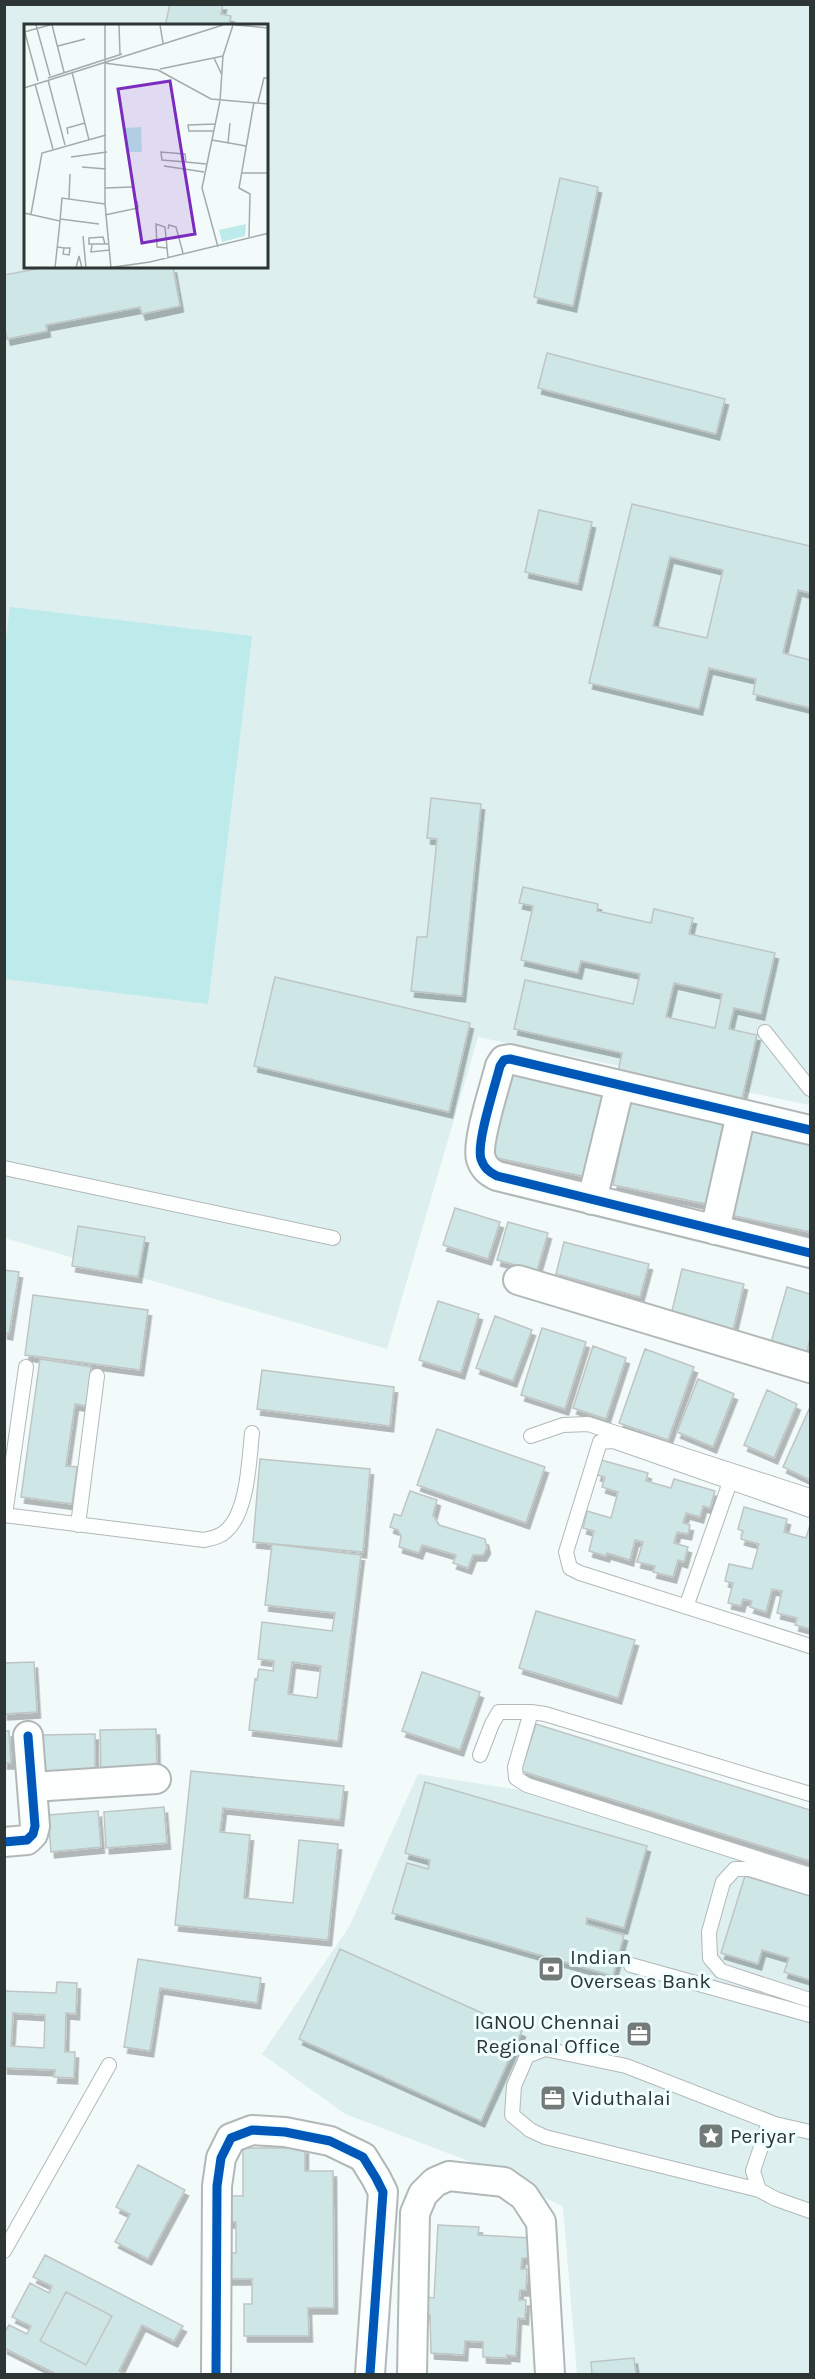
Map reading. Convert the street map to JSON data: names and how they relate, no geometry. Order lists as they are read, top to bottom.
{
  "places": {
    "bank": ["Indian Overseas Bank"],
    "office": ["IGNOU Chennai Regional Office", "Viduthalai"],
    "place": ["Periyar"]
  }
}
